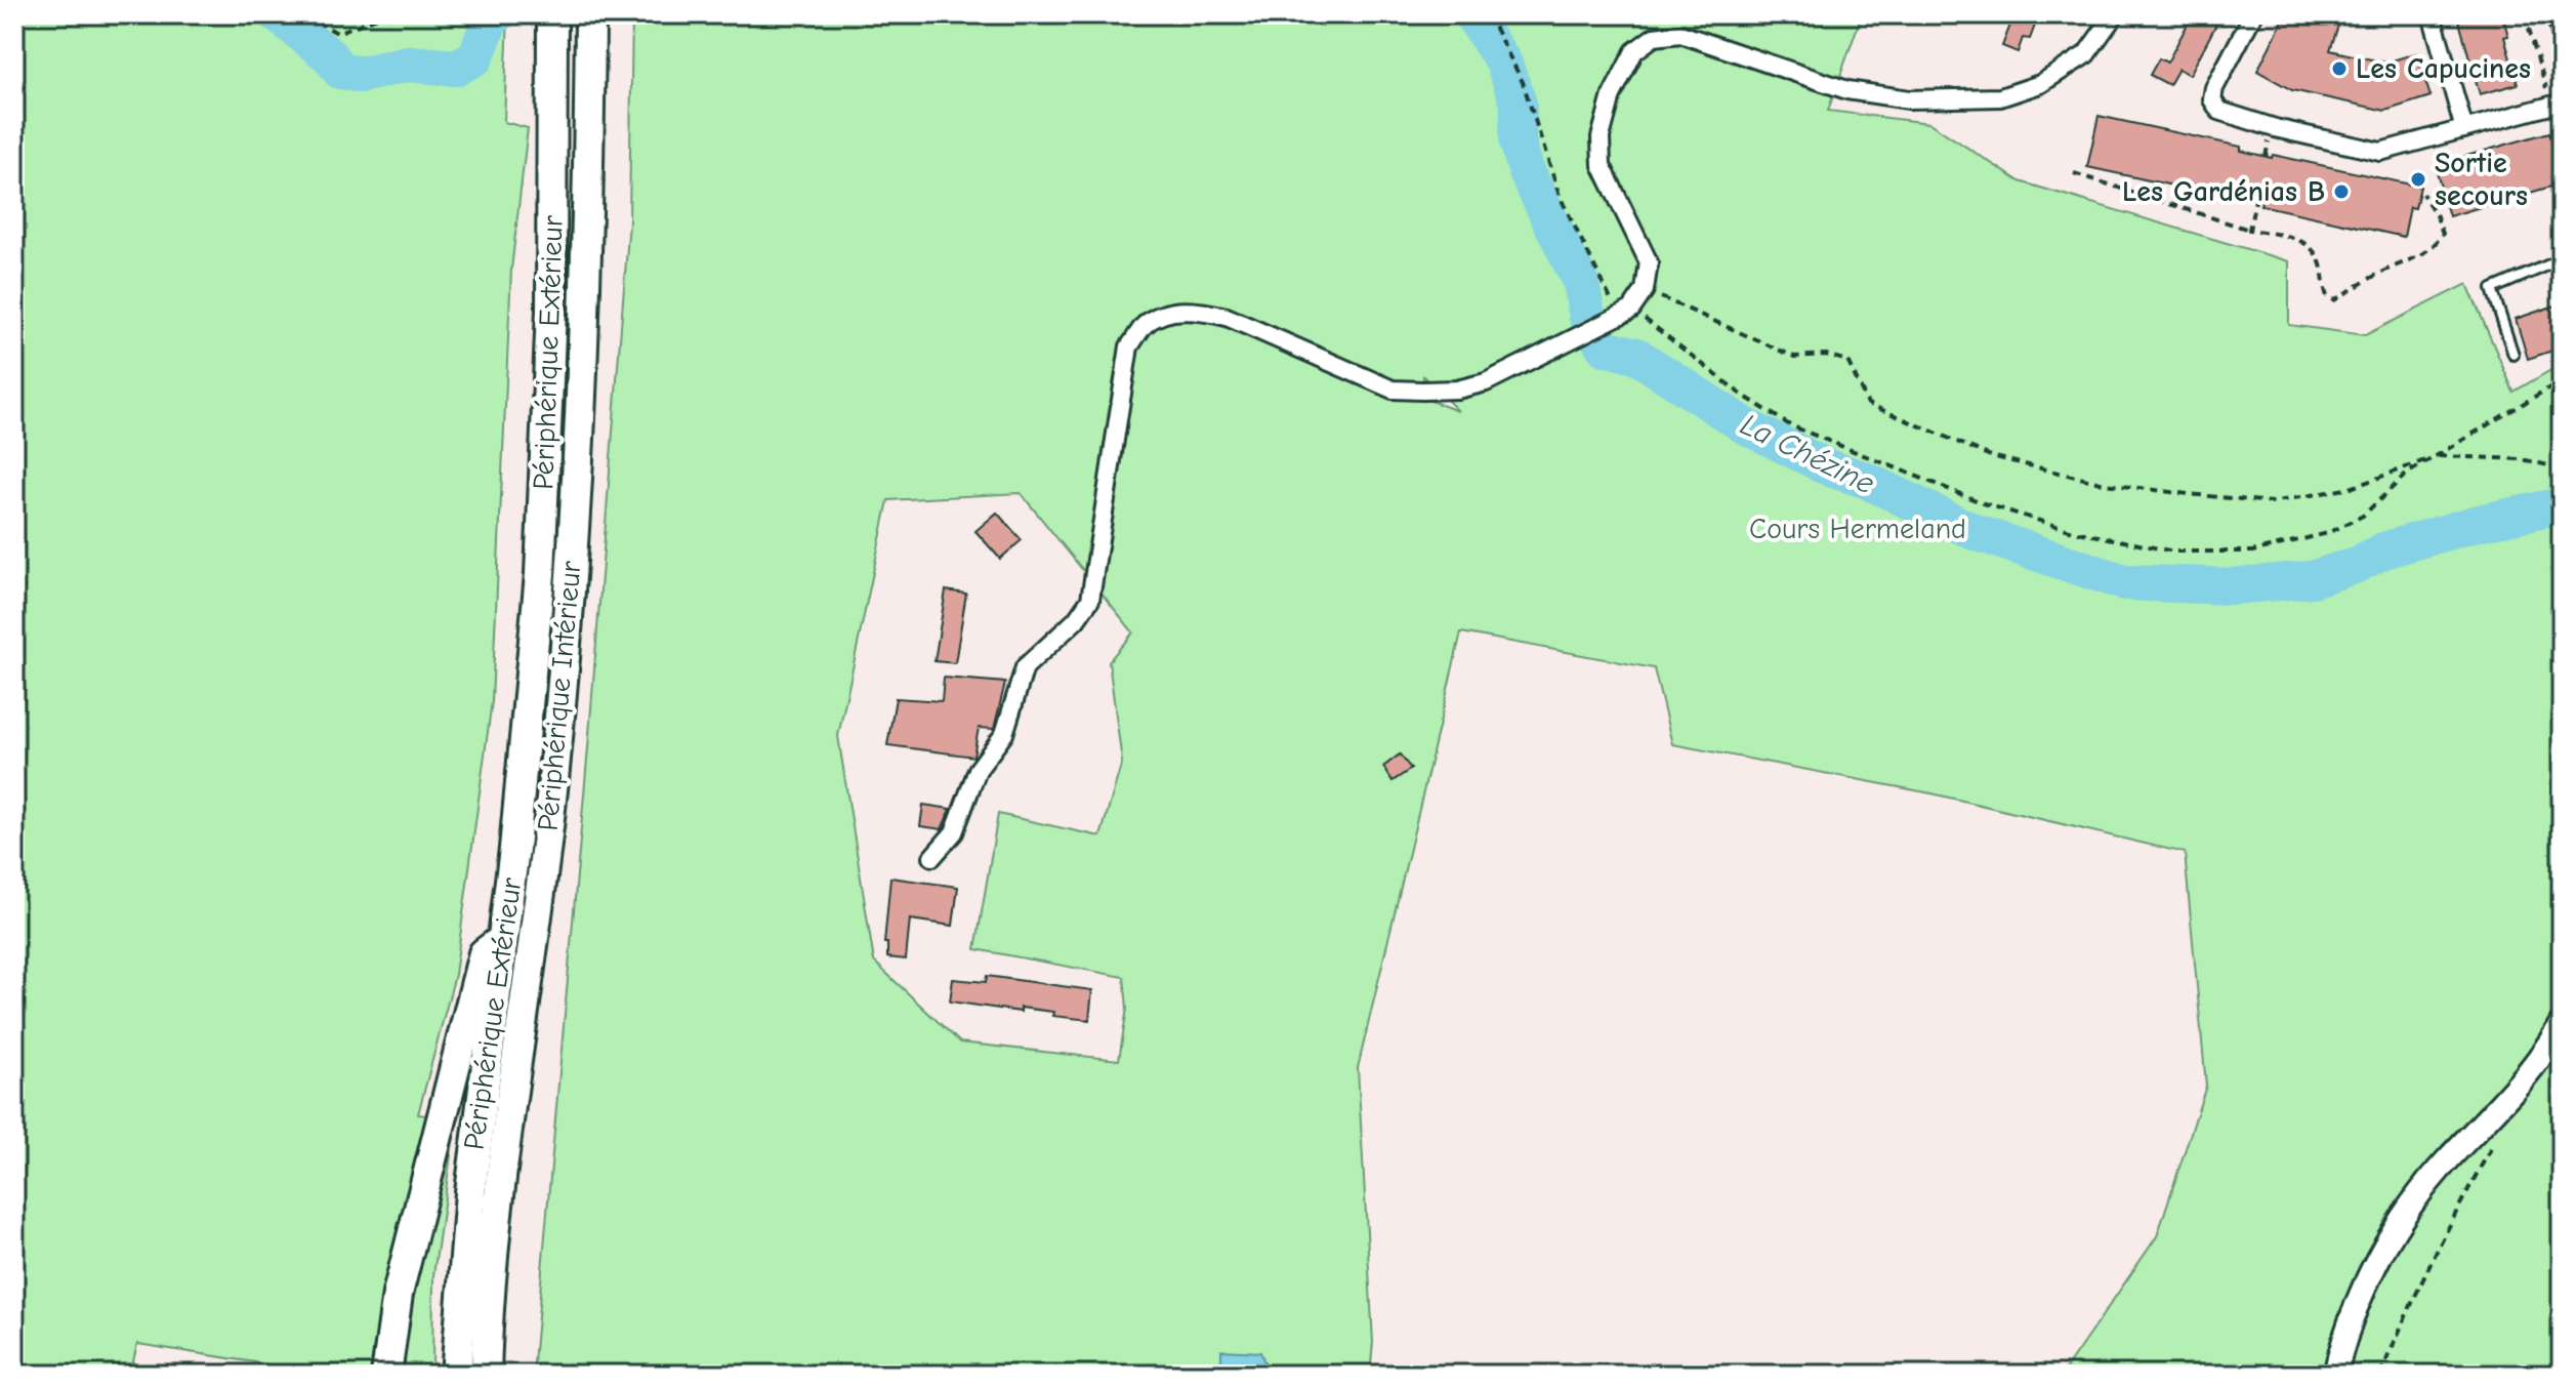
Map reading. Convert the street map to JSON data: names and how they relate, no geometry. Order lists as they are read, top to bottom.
{
  "streets": {
    "highway": ["Périphérique Extérieur", "Périphérique Intérieur"]
  },
  "water": ["La Chézine"],
  "parks": ["Cours Hermeland"],
  "places": ["Les Capucines", "Sortie secours", "Les Gardénias B"]
}
